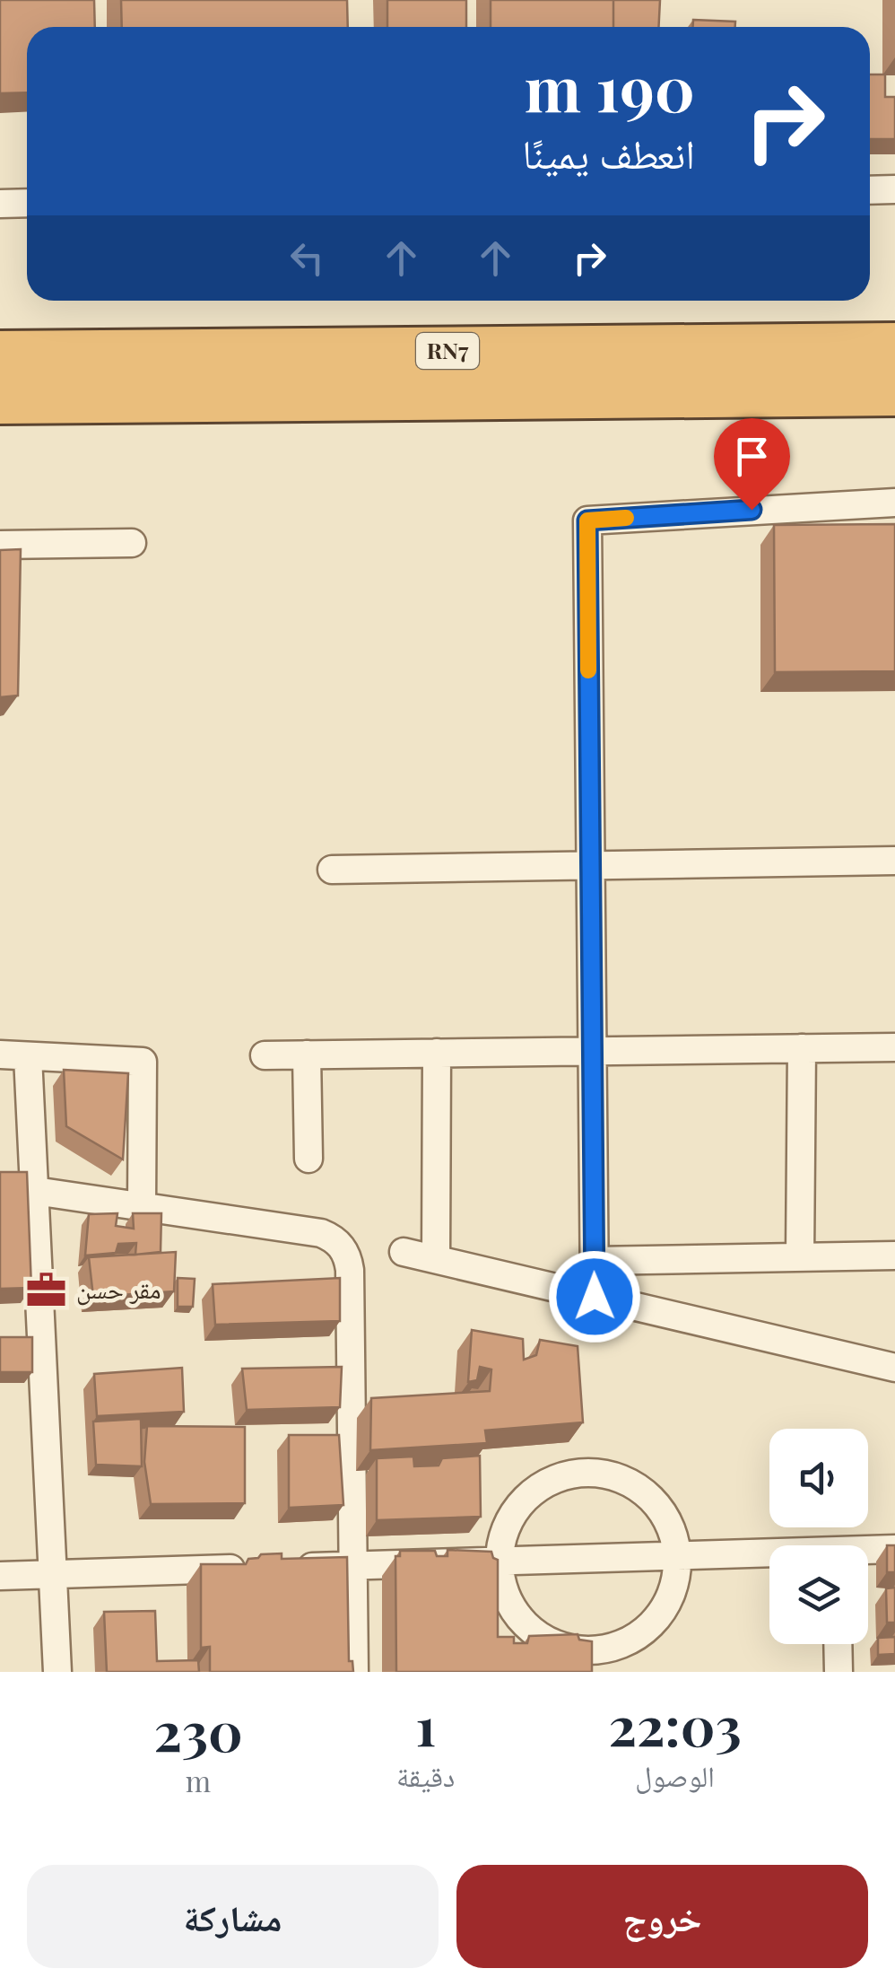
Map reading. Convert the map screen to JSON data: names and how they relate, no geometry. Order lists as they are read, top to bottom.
{
  "streets": {
    "highway": ["RN7"]
  },
  "places": {
    "office": ["مقر حسن"]
  },
  "page": {
    "turn": ["190 m", "انعطف يمينًا"],
    "eta": [
      "22:03",
      "الوصول",
      "1",
      "دقيقة",
      "230",
      "m"
    ],
    "buttons": ["خروج", "مشاركة"]
  }
}
